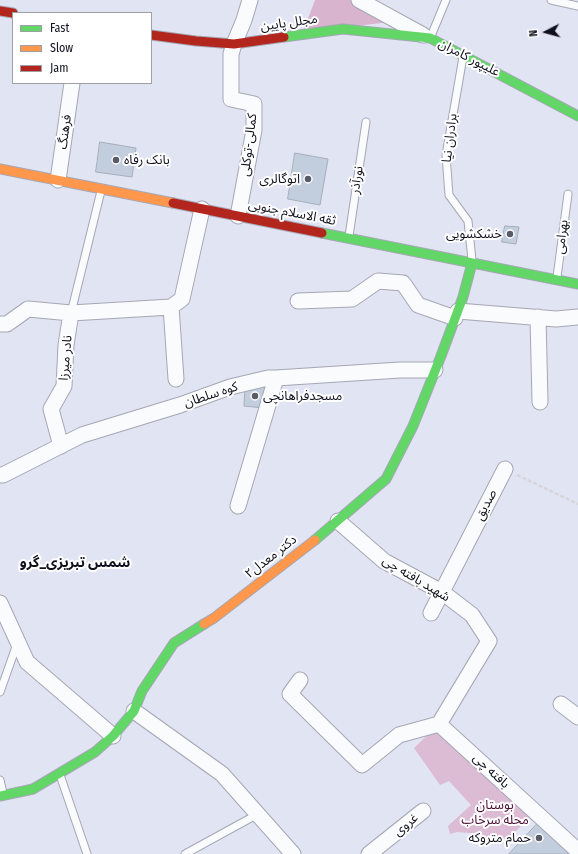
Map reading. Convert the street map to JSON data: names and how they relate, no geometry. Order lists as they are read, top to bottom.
{
  "streets": {
    "street": [
      "مجلل پایین",
      "علیپور کامران",
      "فرهنگ",
      "کمالی-توکلی",
      "ثقه الاسلام جنوبی",
      "نادر میرزا",
      "کوه سلطان",
      "صدیق",
      "دکتر معدل۲",
      "شهید بافته چی",
      "بافته چی",
      "غروی"
    ],
    "lane": ["برادران نیا", "نورآذر", "بهرامی"]
  },
  "crossings": [
    ["مجلل پایین", "علیپور کامران"],
    ["مجلل پایین", "کمالی-توکلی"],
    ["علیپور کامران", "برادران نیا"],
    ["فرهنگ", "ثقه الاسلام جنوبی"],
    ["برادران نیا", "ثقه الاسلام جنوبی"],
    ["برادران نیا", "دکتر معدل۲"],
    ["کمالی-توکلی", "ثقه الاسلام جنوبی"],
    ["نورآذر", "ثقه الاسلام جنوبی"],
    ["ثقه الاسلام جنوبی", "بهرامی"],
    ["ثقه الاسلام جنوبی", "دکتر معدل۲"],
    ["نادر میرزا", "کوه سلطان"],
    ["کوه سلطان", "دکتر معدل۲"],
    ["صدیق", "شهید بافته چی"],
    ["دکتر معدل۲", "شهید بافته چی"],
    ["شهید بافته چی", "بافته چی"]
  ],
  "districts": ["شمس تبریزی_گرو"],
  "parks": ["بوستان محله سرخاب"],
  "places": [
    "بانک رفاه",
    "اتوگالری",
    "خشکشویی",
    "مسجدفراهانچی",
    "حمام متروکه"
  ],
  "legend": ["Fast", "Slow", "Jam"],
  "north": "left"
}
